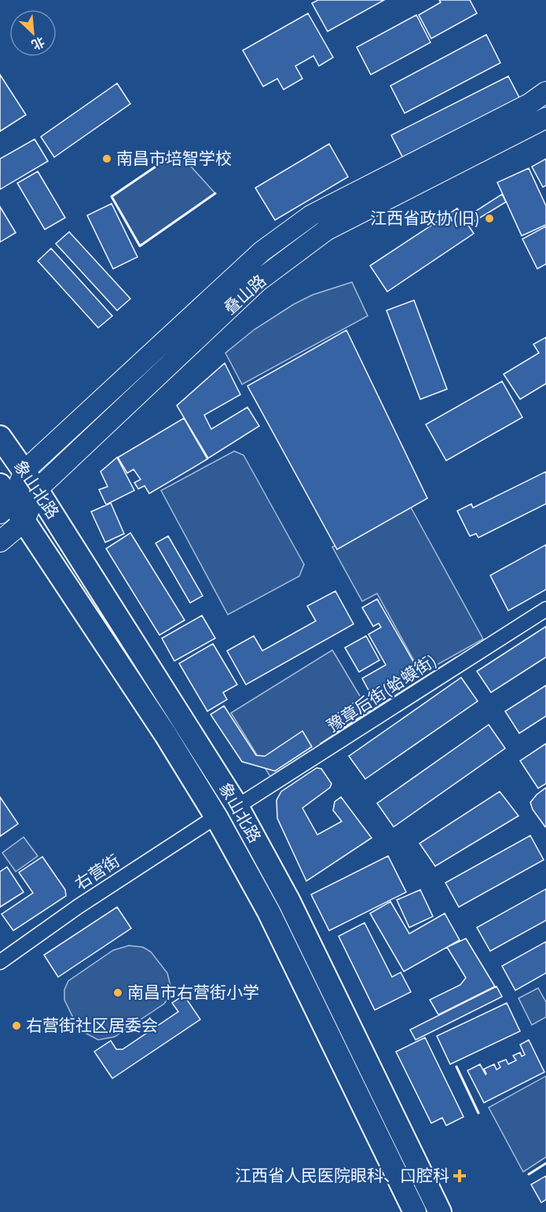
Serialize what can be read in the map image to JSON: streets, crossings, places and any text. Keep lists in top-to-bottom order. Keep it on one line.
{"streets":{"main road":["叠山路","象山北路"],"street":["豫章后街(蛤蟆街)","右营街"]},"crossings":[["叠山路","象山北路"],["象山北路","豫章后街(蛤蟆街)"],["象山北路","右营街"]],"places":{"other":["南昌市培智学校","江西省政协(旧)","南昌市右营街小学","右营街社区居委会"],"health":["江西省人民医院眼科、口腔科"]},"north":"bottom right"}
